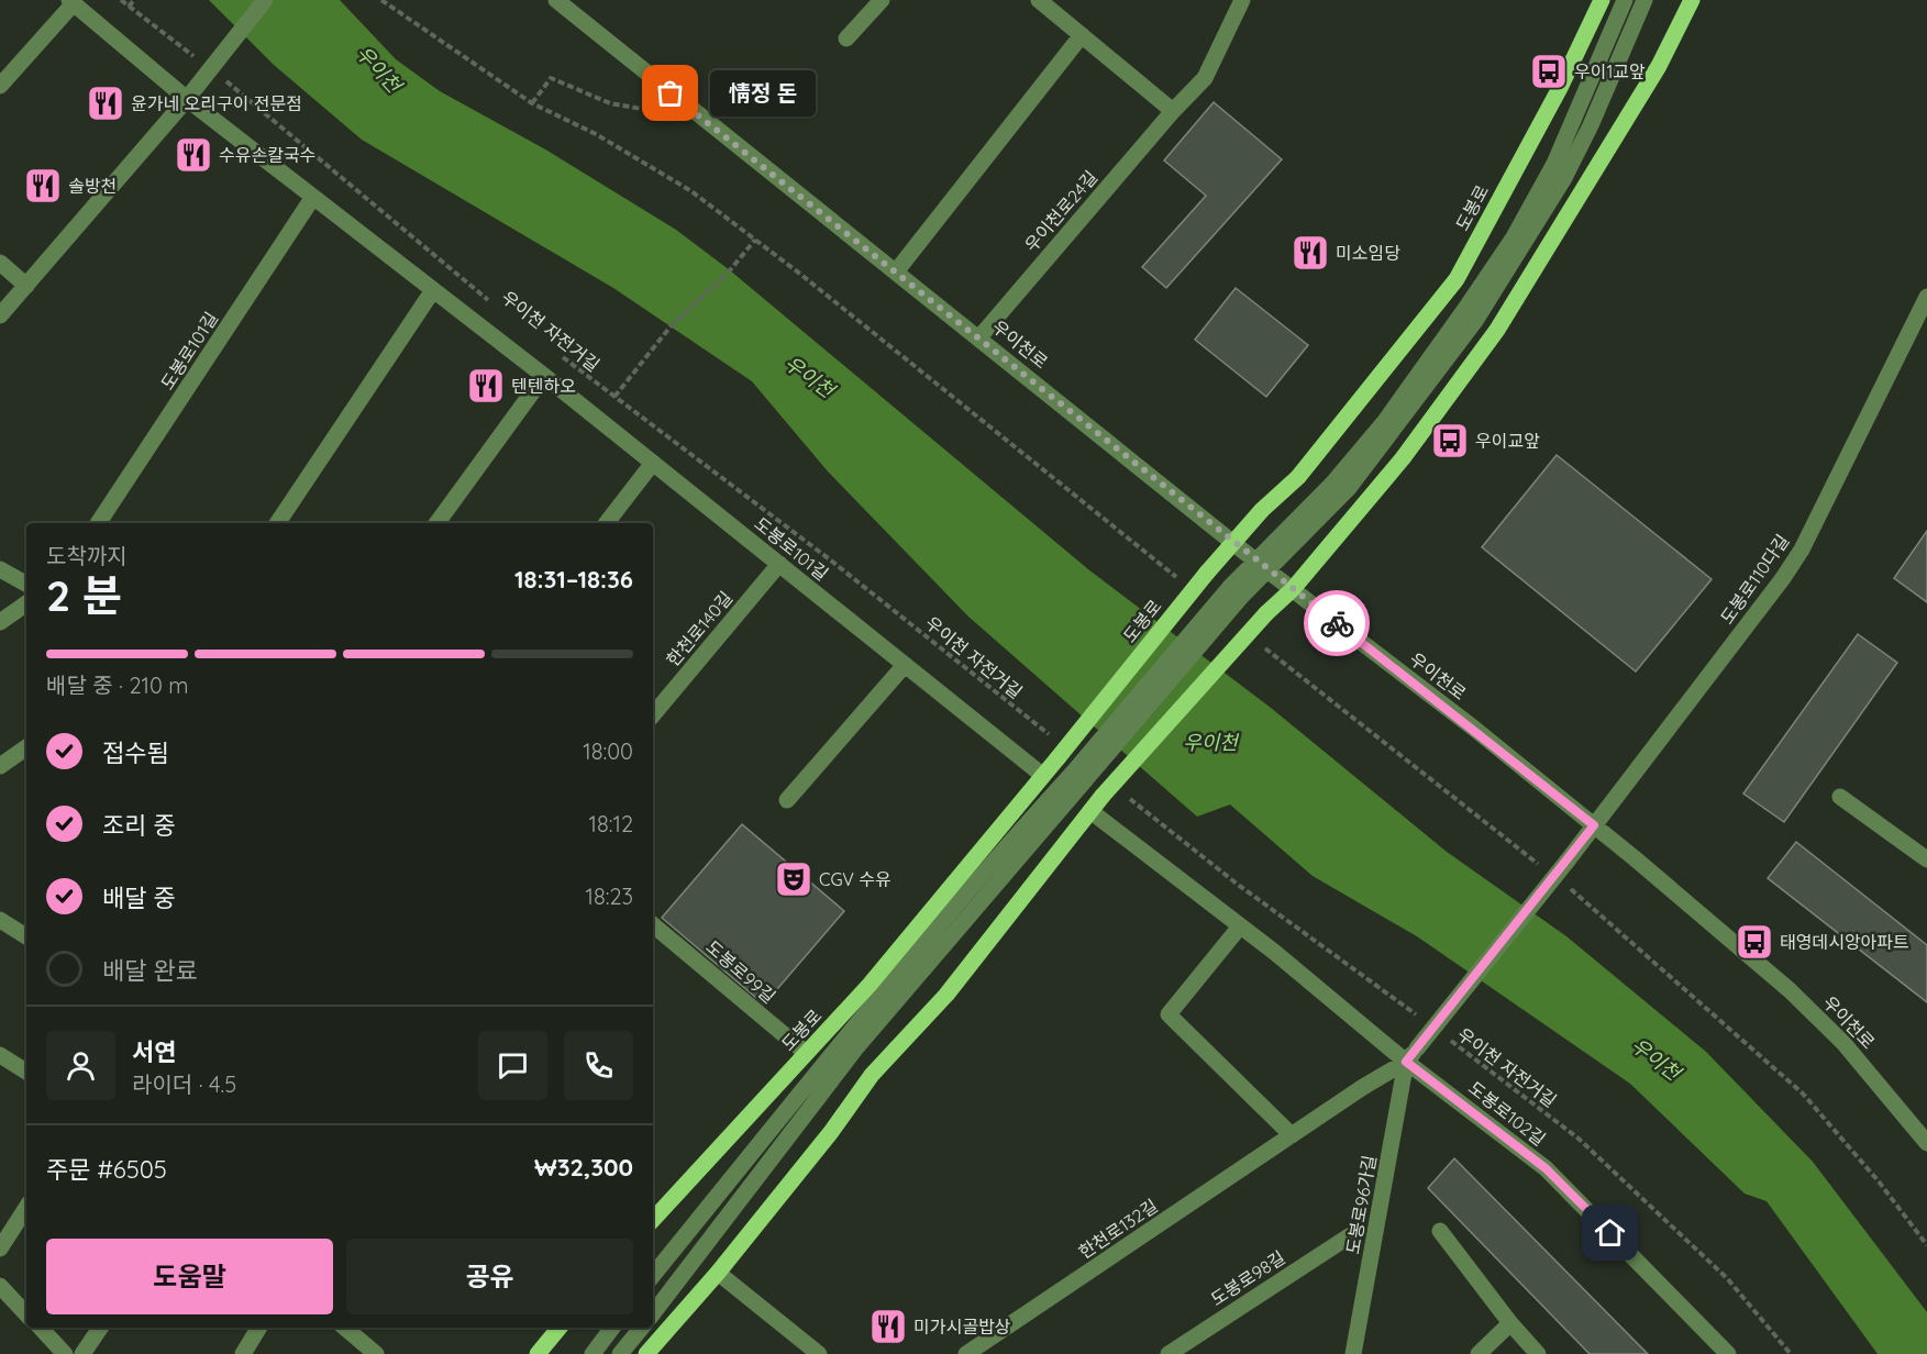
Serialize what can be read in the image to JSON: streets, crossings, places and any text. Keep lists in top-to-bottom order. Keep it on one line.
{"streets":{"main road":["도봉로"],"street":["우이천로24길","우이천로","도봉로101길","도봉로110다길","한천로140길","도봉로99길","도봉로102길","도봉로96가길","한천로132길","도봉로98길"],"path":["우이천 자전거길"]},"crossings":[["도봉로","우이천로"],["도봉로","도봉로101길"],["도봉로","도봉로99길"],["우이천로24길","우이천로"],["우이천로","도봉로110다길"],["도봉로101길","한천로140길"],["도봉로110다길","도봉로102길"],["도봉로110다길","도봉로96가길"],["도봉로110다길","한천로132길"],["도봉로102길","도봉로96가길"],["도봉로102길","한천로132길"],["도봉로96가길","한천로132길"]],"water":["우이천"],"places":{"bus stop":["우이1교앞","우이교앞","태영데시앙아파트"],"other":["情정 돈"],"restaurant":["윤가네 오리구이 전문점","수유손칼국수","솔방천","미소임당","텐텐하오","미가시골밥상"],"theatre":["CGV 수유"]},"page":{"bubble":"情정 돈","heading":["2 분","도착까지","18:31–18:36"],"panel":["서연","라이더 · 4.5","주문 #6505","₩32,300"],"bar":"배달 중 · 210 m","list":[["접수됨","18:00"],["조리 중","18:12"],["배달 중","18:23"],"배달 완료"],"buttons":["도움말","공유"]}}
